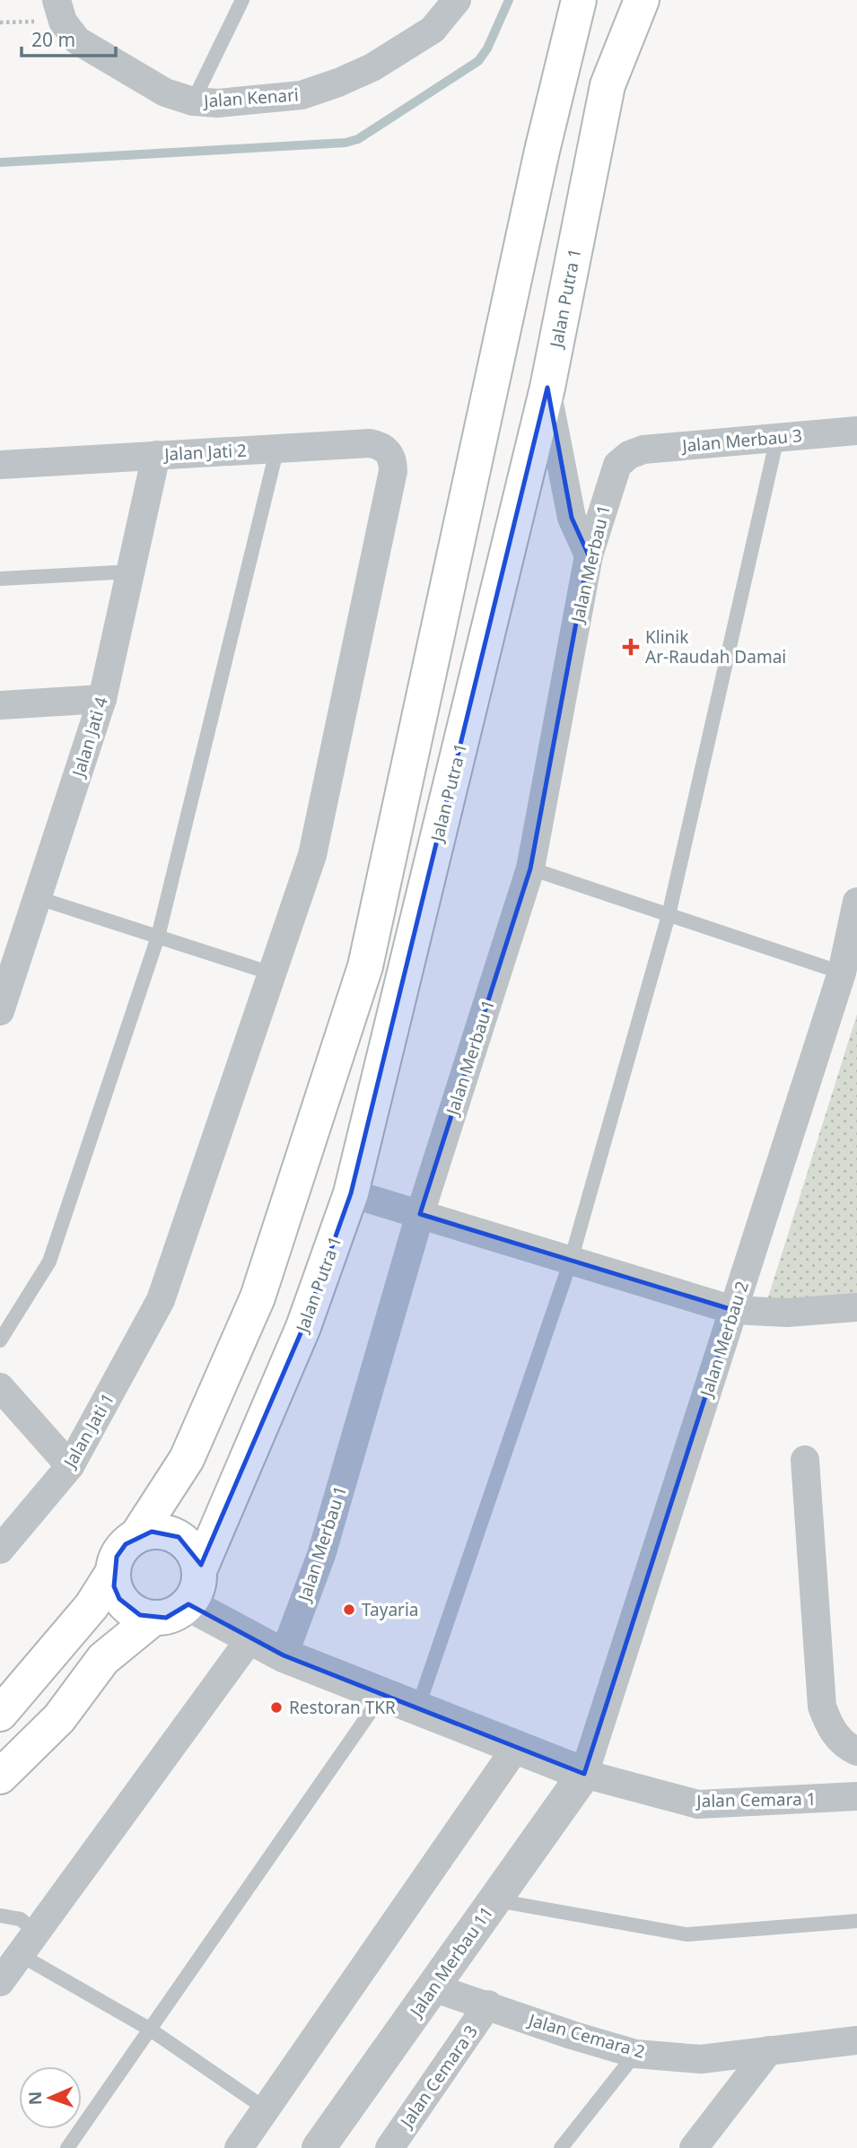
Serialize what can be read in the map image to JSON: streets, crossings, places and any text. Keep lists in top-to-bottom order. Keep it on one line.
{"streets":{"main road":["Jalan Putra 1"],"street":["Jalan Kenari","Jalan Merbau 3","Jalan Jati 2","Jalan Merbau 1","Jalan Jati 4","Jalan Merbau 2","Jalan Jati 1","Jalan Cemara 1","Jalan Merbau 11","Jalan Cemara 2","Jalan Cemara 3"]},"crossings":[["Jalan Merbau 3","Jalan Merbau 1"],["Jalan Jati 2","Jalan Jati 4"],["Jalan Jati 2","Jalan Jati 1"],["Jalan Merbau 2","Jalan Cemara 1"],["Jalan Merbau 2","Jalan Merbau 11"],["Jalan Cemara 1","Jalan Merbau 11"],["Jalan Merbau 11","Jalan Cemara 2"],["Jalan Cemara 2","Jalan Cemara 3"]],"places":{"health":["Klinik Ar-Raudah Damai"],"other":["Tayaria","Restoran TKR"]},"scale_bar":"20 m","north":"left"}
